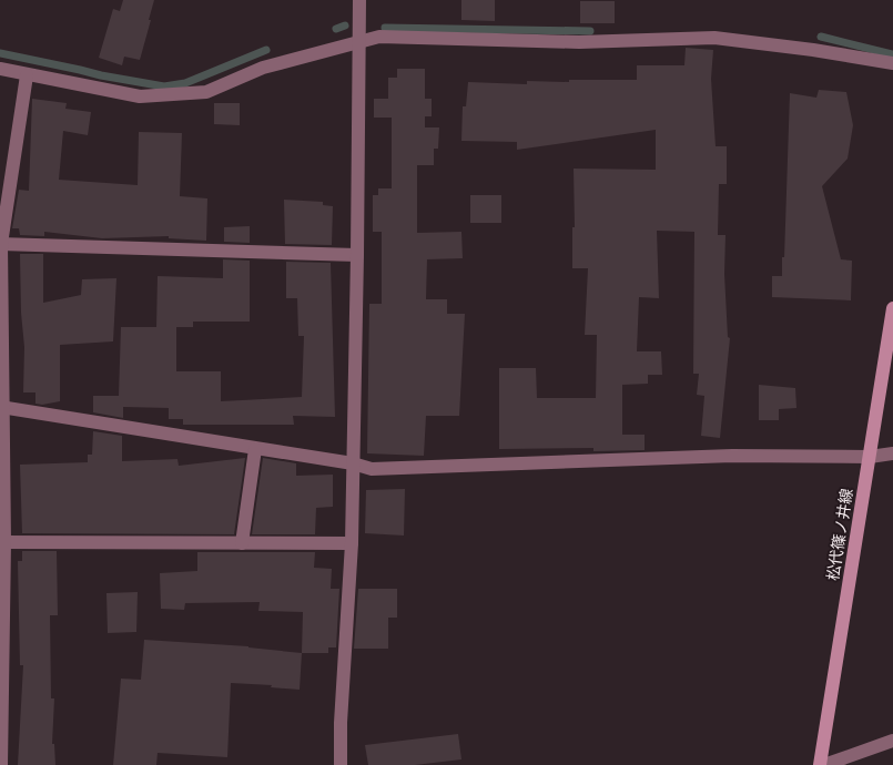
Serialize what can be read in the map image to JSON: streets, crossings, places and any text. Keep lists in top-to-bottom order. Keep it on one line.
{"streets":{"main road":["松代篠ノ井線"]}}
